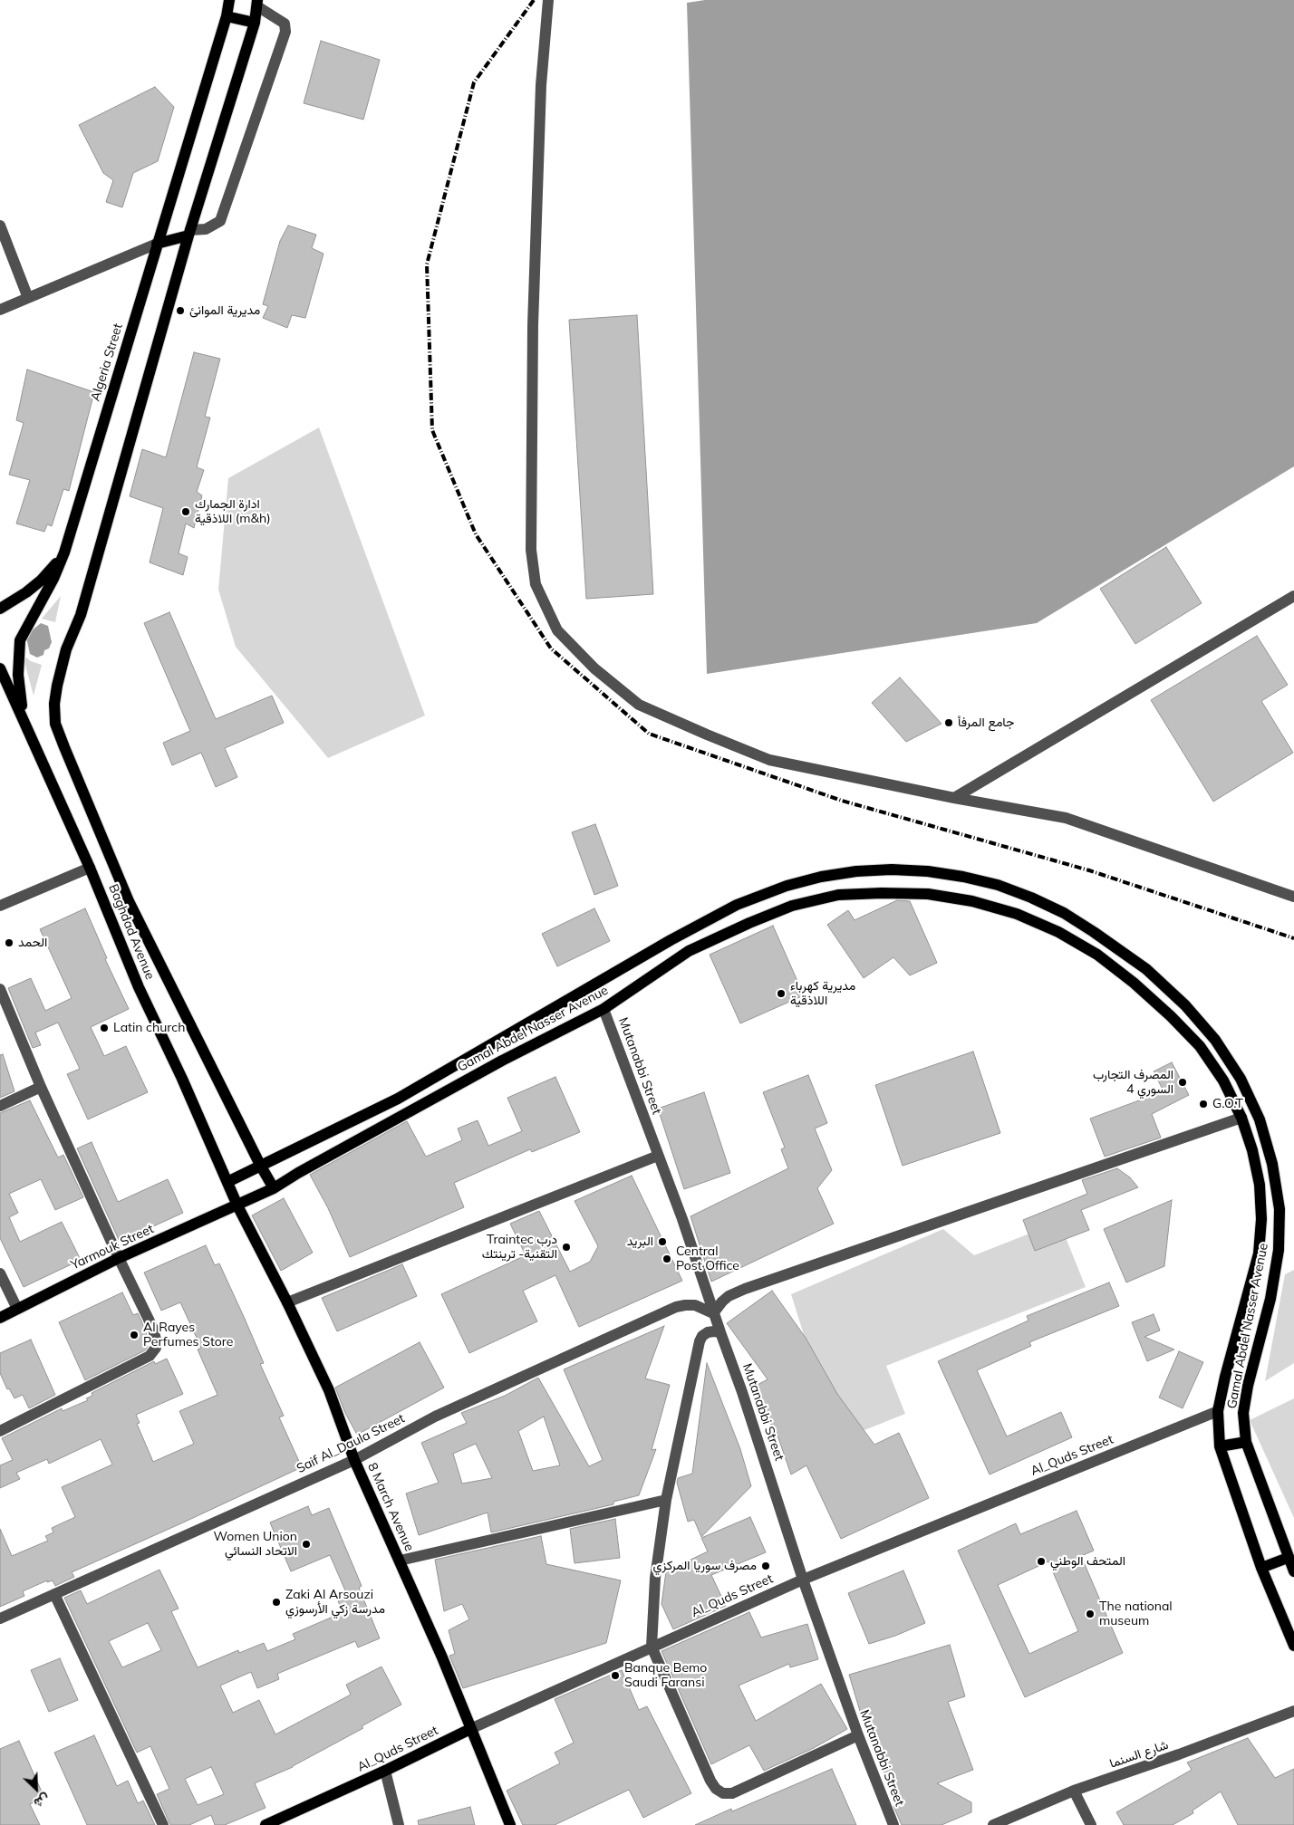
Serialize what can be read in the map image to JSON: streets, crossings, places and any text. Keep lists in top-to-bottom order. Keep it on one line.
{"streets":{"main road":["Algeria Street","Baghdad Avenue","Gamal Abdel Nasser Avenue","Yarmouk Street","Al_Quds Street","8 March Avenue"],"street":["Mutanabbi Street","Saif Al_Daula Street","شارع السنما"]},"crossings":[["Algeria Street","Baghdad Avenue"],["Baghdad Avenue","Gamal Abdel Nasser Avenue"],["Baghdad Avenue","Yarmouk Street"],["Baghdad Avenue","8 March Avenue"],["Gamal Abdel Nasser Avenue","Mutanabbi Street"],["Gamal Abdel Nasser Avenue","Yarmouk Street"],["Gamal Abdel Nasser Avenue","Al_Quds Street"],["Gamal Abdel Nasser Avenue","8 March Avenue"],["Mutanabbi Street","Saif Al_Daula Street"],["Mutanabbi Street","Al_Quds Street"],["Yarmouk Street","8 March Avenue"],["Saif Al_Daula Street","8 March Avenue"],["Al_Quds Street","8 March Avenue"]],"places":["مديرية الموانئ","ادارة الجمارك اللاذقية (m&h)","جامع المرفأ","الحمد","مديرية كهرباء اللاذقية","Latin church","المصرف التجارب السوري 4","G.O.T","البريد","Traintec درب التقنية- ترينتك","Central Post Office","Al Rayes Perfumes Store","Women Union الاتحاد النسائي","المتحف الوطني","مصرف سوريا المركزي","Zaki Al Arsouzi مدرسة زكي الأرسوزي","The national museum","Banque Bemo Saudi Faransi"],"north":"bottom right"}
